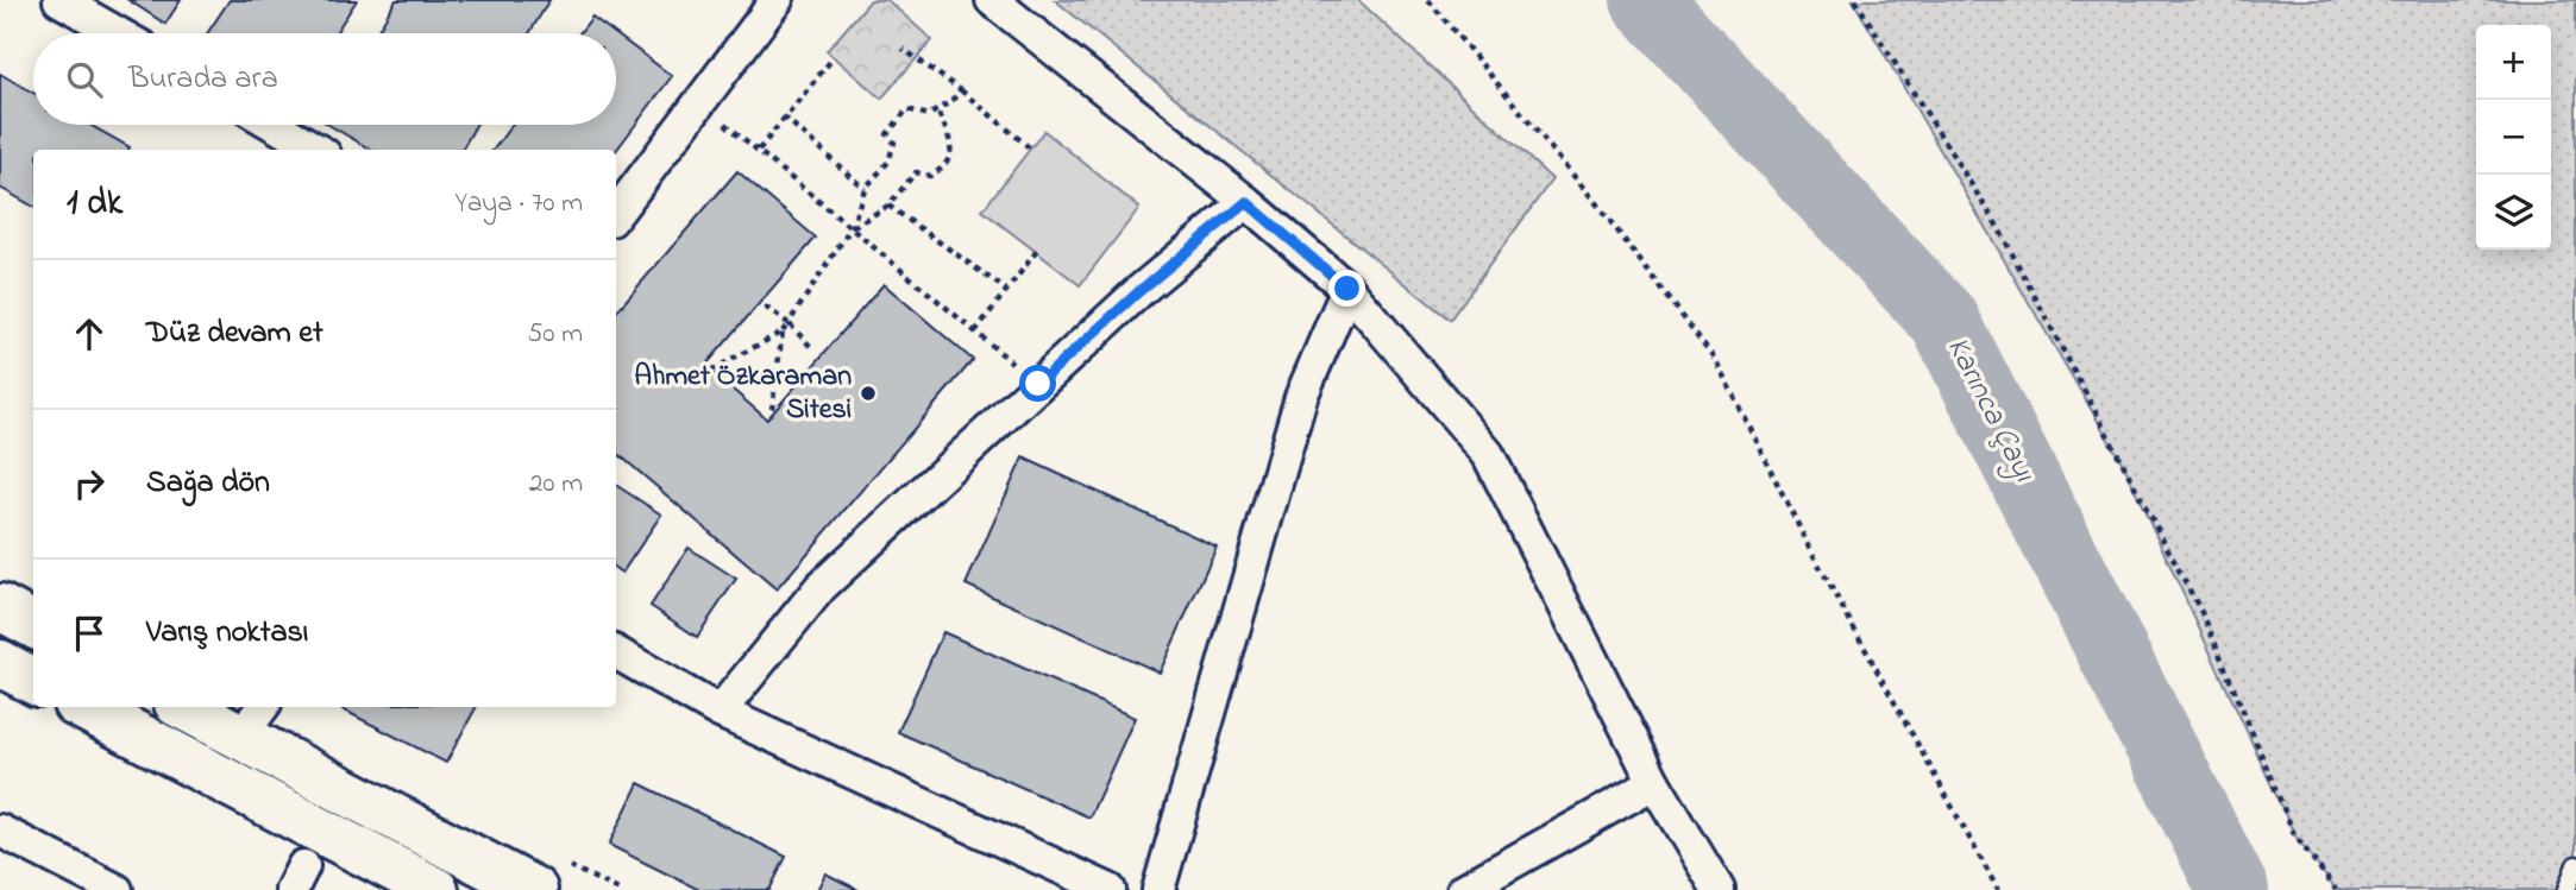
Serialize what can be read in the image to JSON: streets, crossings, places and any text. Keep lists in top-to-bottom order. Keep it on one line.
{"water":["Karınca Çayı"],"places":["Ahmet Özkaraman Sitesi"],"page":{"map_buttons":["+","−"],"search":"Burada ara","heading":["1 dk","Yaya · 70 m"],"list":[["Düz devam et","50 m"],["Sağa dön","20 m"],"Varış noktası"]}}
